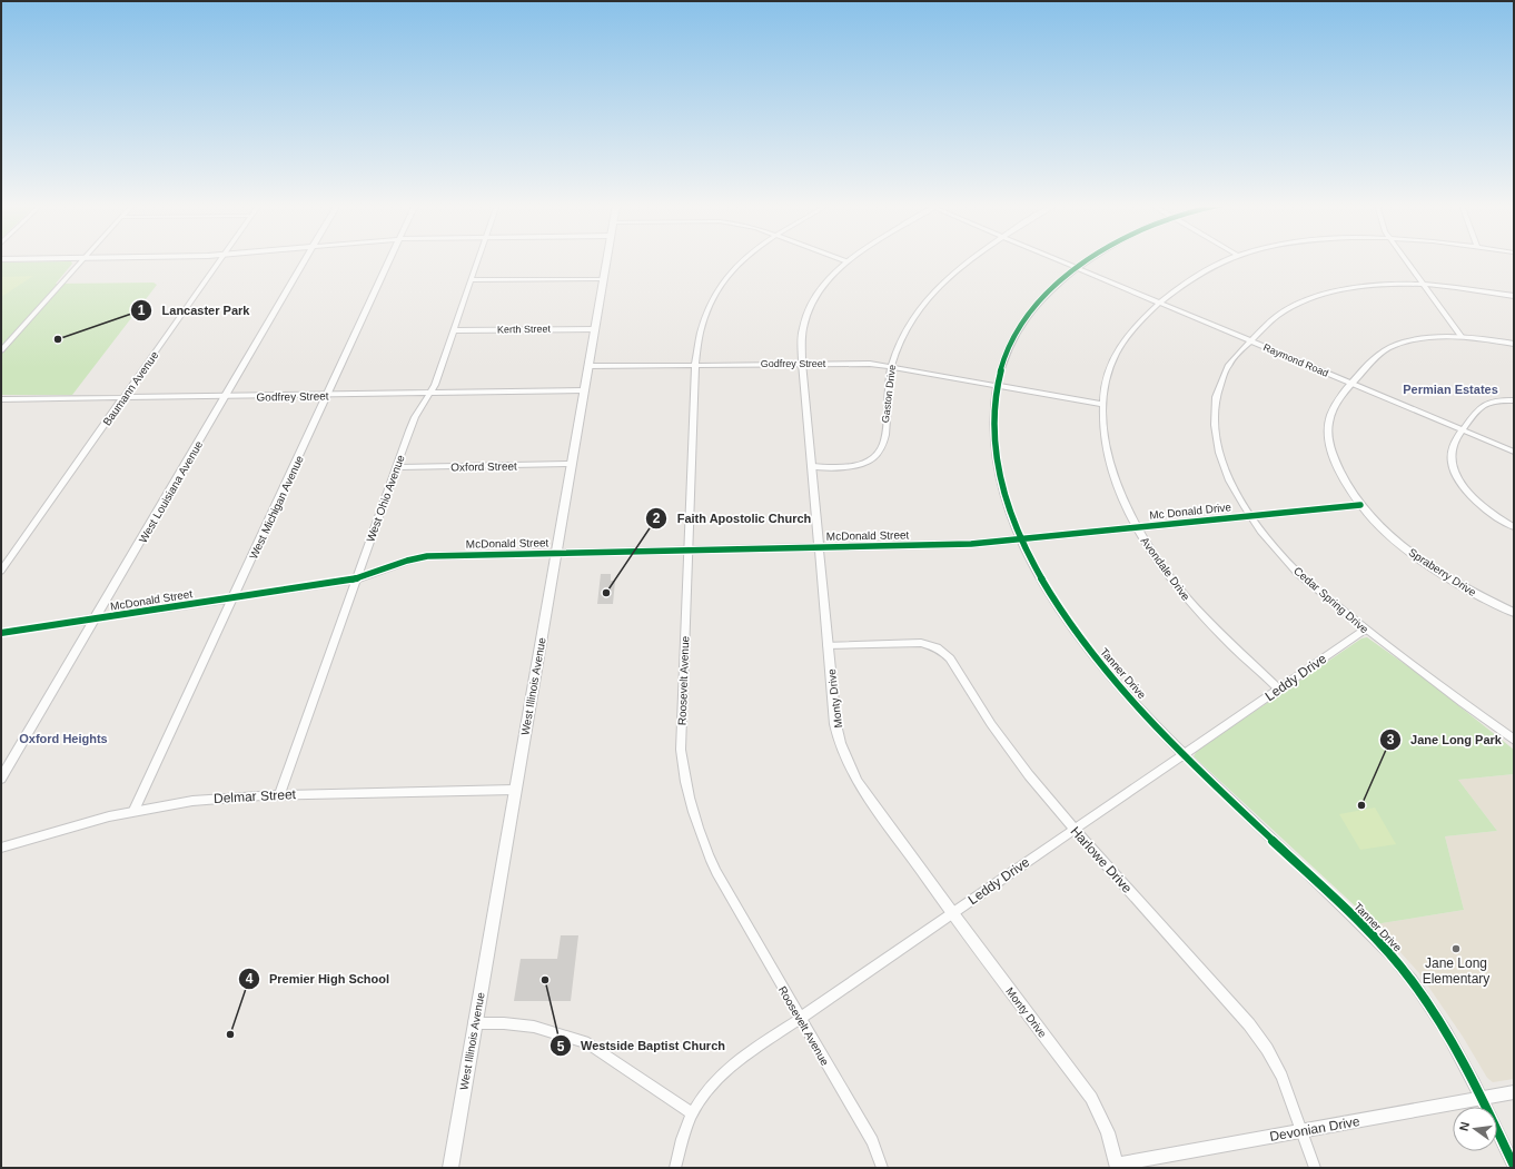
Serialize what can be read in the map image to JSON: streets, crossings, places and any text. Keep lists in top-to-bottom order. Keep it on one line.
{"streets":{"main road":["West Illinois Avenue"],"street":["Kerth Street","Raymond Road","Godfrey Street","Baumann Avenue","Gaston Drive","Oxford Street","West Louisiana Avenue","West Ohio Avenue","West Michigan Avenue","Mc Donald Drive","McDonald Street","Avondale Drive","Spraberry Drive","Cedar Spring Drive","Tanner Drive","Leddy Drive","Roosevelt Avenue","Monty Drive","Delmar Street","Harlowe Drive","Devonian Drive"]},"crossings":[["Kerth Street","West Ohio Avenue"],["Kerth Street","West Illinois Avenue"],["Raymond Road","Avondale Drive"],["Raymond Road","Spraberry Drive"],["Raymond Road","Cedar Spring Drive"],["Raymond Road","Tanner Drive"],["Godfrey Street","Baumann Avenue"],["Godfrey Street","Gaston Drive"],["Godfrey Street","West Louisiana Avenue"],["Godfrey Street","West Ohio Avenue"],["Godfrey Street","West Michigan Avenue"],["Godfrey Street","Tanner Drive"],["Godfrey Street","Roosevelt Avenue"],["Godfrey Street","West Illinois Avenue"],["Godfrey Street","Monty Drive"],["Gaston Drive","Monty Drive"],["Oxford Street","West Ohio Avenue"],["Oxford Street","West Illinois Avenue"],["West Louisiana Avenue","McDonald Street"],["West Ohio Avenue","McDonald Street"],["West Ohio Avenue","Delmar Street"],["West Michigan Avenue","McDonald Street"],["West Michigan Avenue","Delmar Street"],["Mc Donald Drive","McDonald Street"],["Mc Donald Drive","Avondale Drive"],["Mc Donald Drive","Spraberry Drive"],["Mc Donald Drive","Cedar Spring Drive"],["Mc Donald Drive","Tanner Drive"],["McDonald Street","Tanner Drive"],["McDonald Street","Roosevelt Avenue"],["McDonald Street","West Illinois Avenue"],["McDonald Street","Monty Drive"],["Avondale Drive","Leddy Drive"],["Cedar Spring Drive","Leddy Drive"],["Tanner Drive","Leddy Drive"],["Tanner Drive","Devonian Drive"],["Leddy Drive","Roosevelt Avenue"],["Leddy Drive","Monty Drive"],["Leddy Drive","Harlowe Drive"],["West Illinois Avenue","Delmar Street"],["Monty Drive","Harlowe Drive"],["Monty Drive","Devonian Drive"],["Harlowe Drive","Devonian Drive"]],"districts":["Permian Estates","Oxford Heights"],"places":["Lancaster Park","Faith Apostolic Church","Jane Long Park","Jane Long Elementary","Westside Baptist Church","Premier High School"],"north":"left"}
